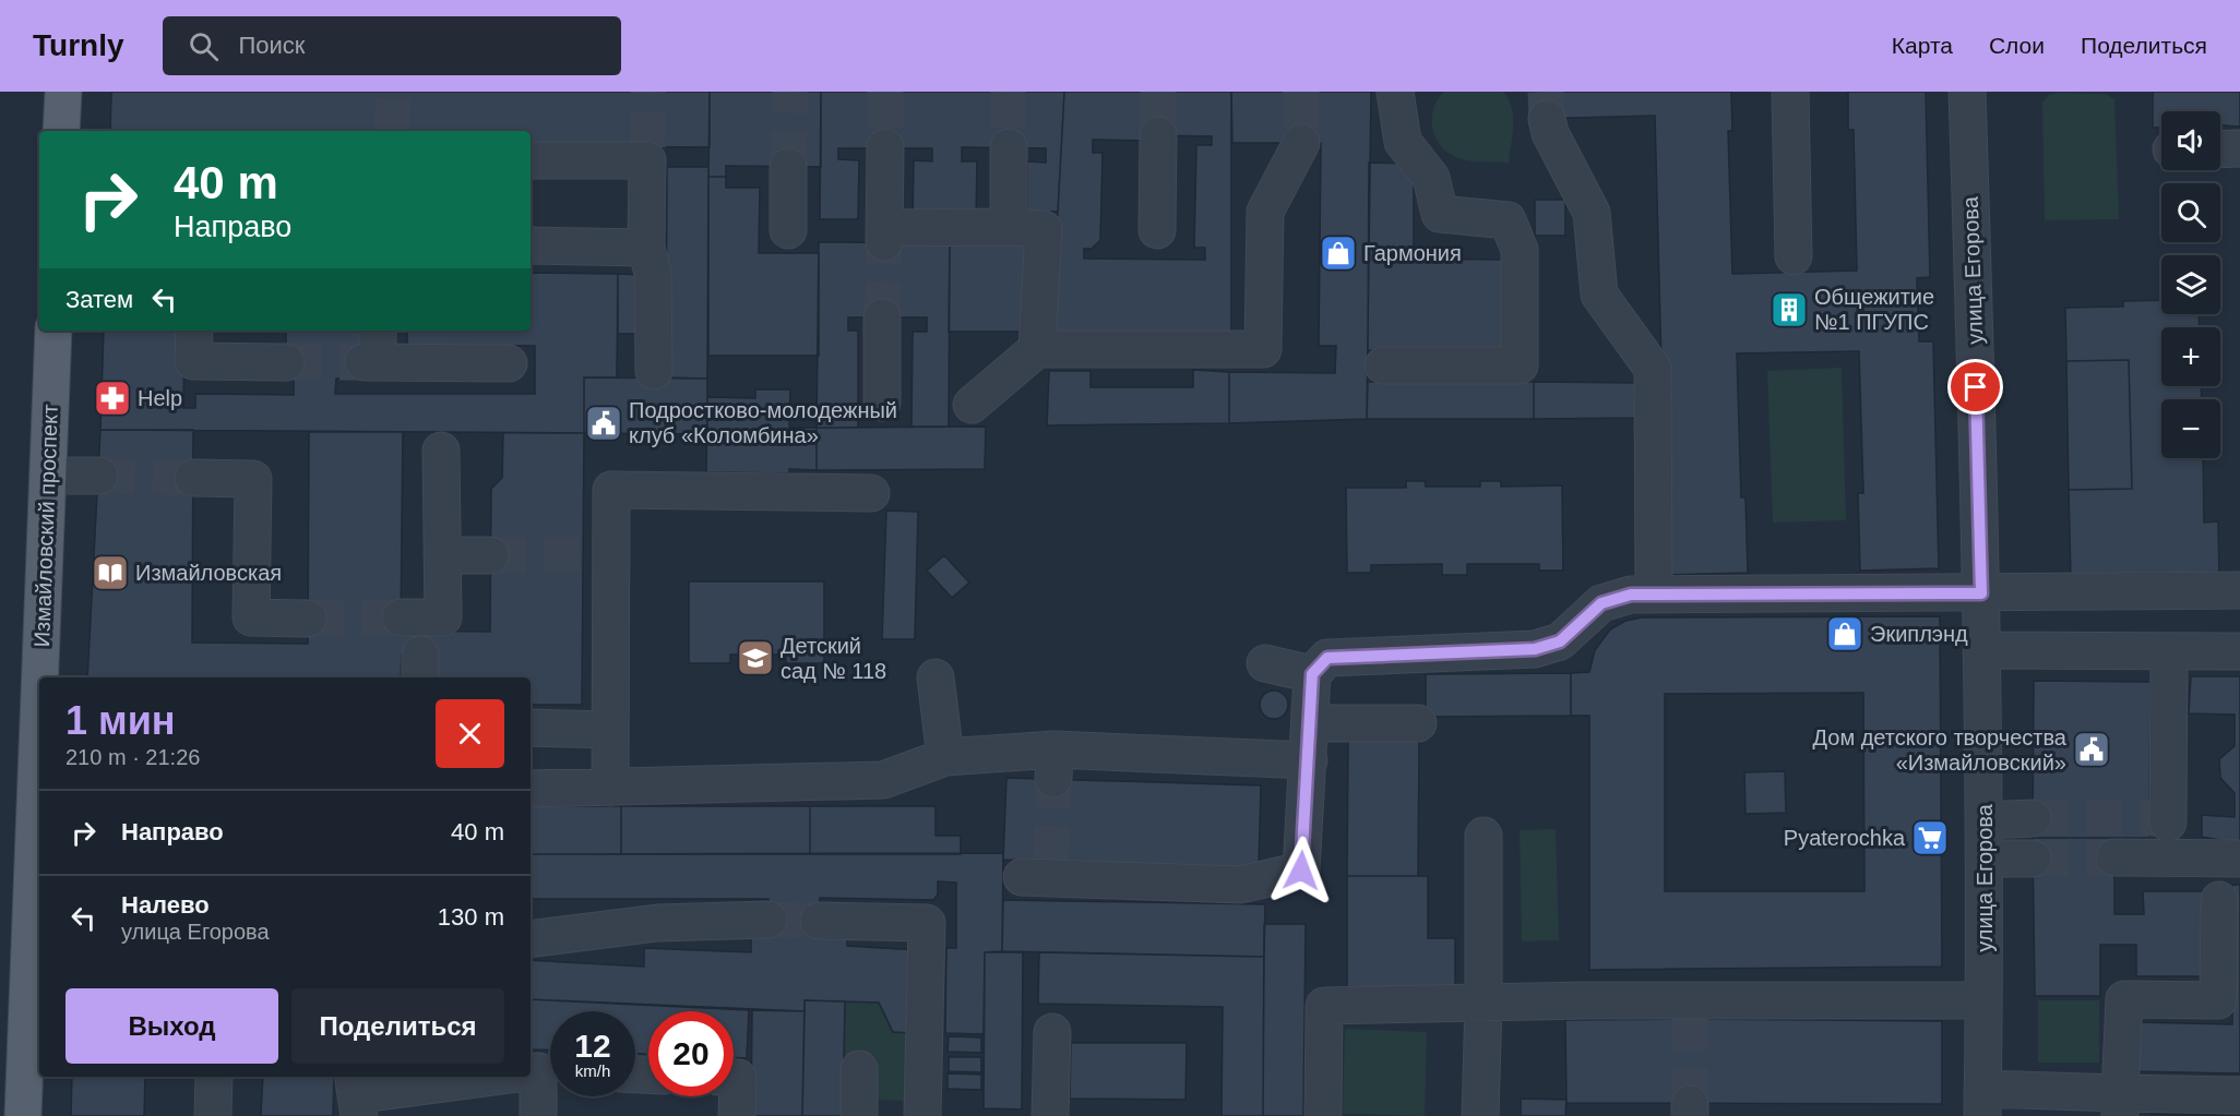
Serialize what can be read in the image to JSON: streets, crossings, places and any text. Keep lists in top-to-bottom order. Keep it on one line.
{"streets":{"main road":["Измайловский проспект"],"street":["улица Егорова"]},"places":{"shop":["Гармония","Экиплэнд"],"building":["Общежитие №1 ПГУПС"],"pharmacy":["Help"],"public building":["Подростково-молодежный клуб «Коломбина»","Дом детского творчества «Измайловский»"],"library":["Измайловская"],"school or university":["Детский сад № 118"],"supermarket":["Pyaterochka"]},"page":{"header":"Turnly","search":"Поиск","nav":["Карта","Слои","Поделиться"],"map_buttons":["+","−"],"turn":["40 m","Направо"],"then":"Затем","heading":["1 мин","210 m · 21:26"],"list":[{"name":"Направо","value":"40 m"},{"name":"Налево","note":"улица Егорова","value":"130 m"}],"buttons":["Выход","Поделиться"],"speed":"12 km/h","limit":"20"}}
